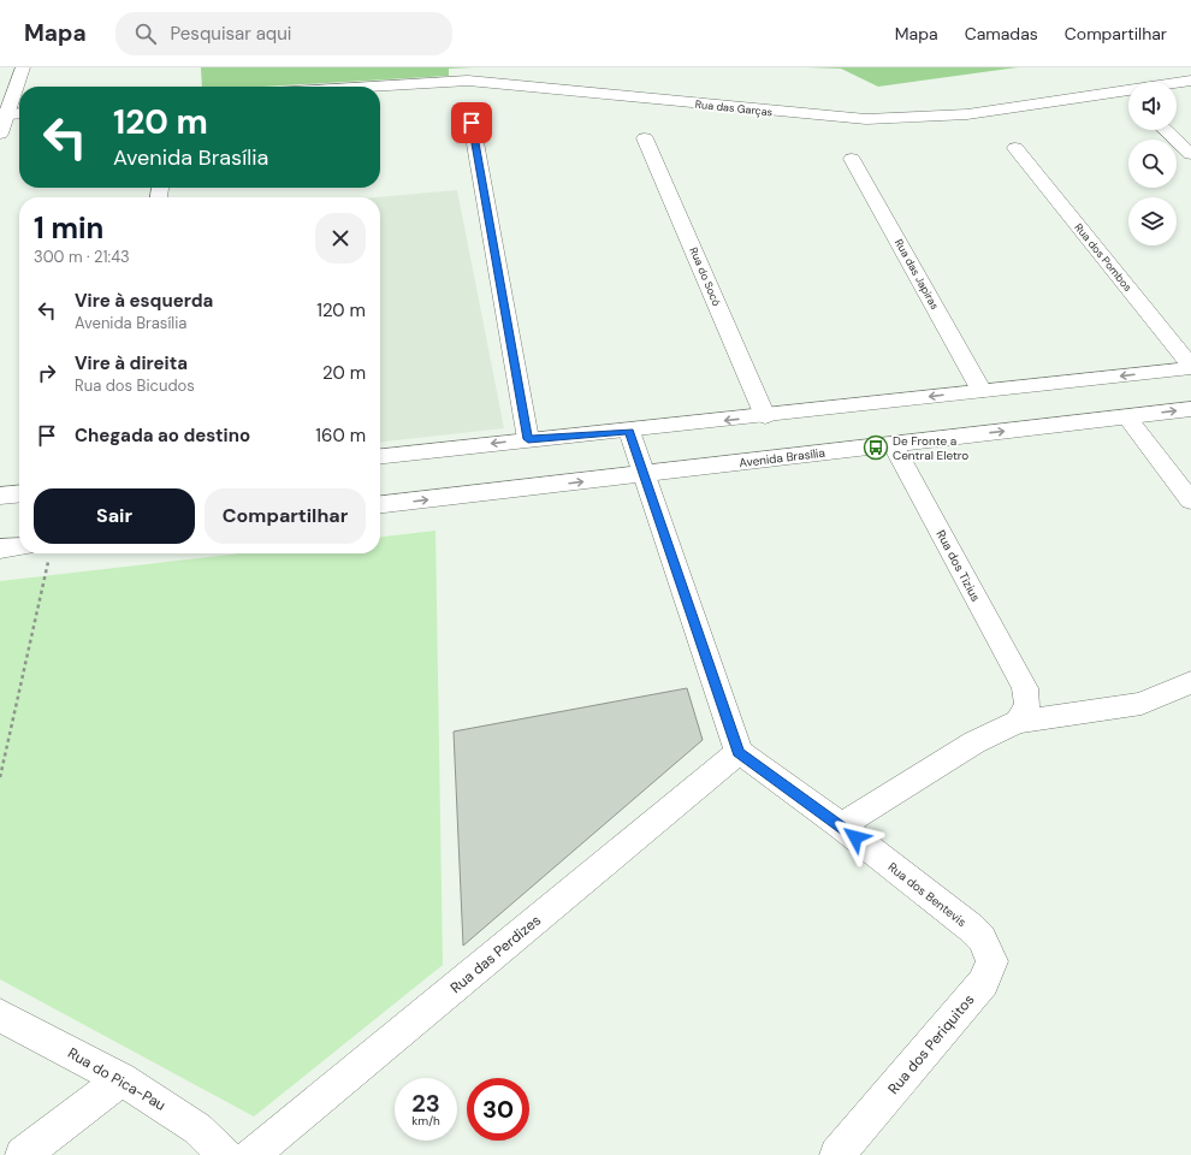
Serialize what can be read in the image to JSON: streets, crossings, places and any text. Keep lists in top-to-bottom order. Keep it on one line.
{"streets":{"street":["Rua das Garças","Rua dos Pombos","Rua das Japiras","Rua do Socó","Avenida Brasília","Rua dos Tizius","Rua dos Bentevis","Rua das Perdizes","Rua dos Periquitos","Rua do Pica-Pau"]},"crossings":[["Avenida Brasília","Rua dos Tizius"],["Rua dos Bentevis","Rua das Perdizes"],["Rua dos Bentevis","Rua dos Periquitos"]],"places":{"bus stop":["De Fronte a Central Eletro"]},"page":{"header":"Mapa","search":"Pesquisar aqui","nav":["Mapa","Camadas","Compartilhar"],"turn":["120 m","Avenida Brasília"],"heading":["1 min","300 m · 21:43"],"list":[{"name":"Vire à esquerda","note":"Avenida Brasília","value":"120 m"},{"name":"Vire à direita","note":"Rua dos Bicudos","value":"20 m"},{"name":"Chegada ao destino","value":"160 m"}],"buttons":["Sair","Compartilhar"],"speed":"23 km/h","limit":"30"}}
